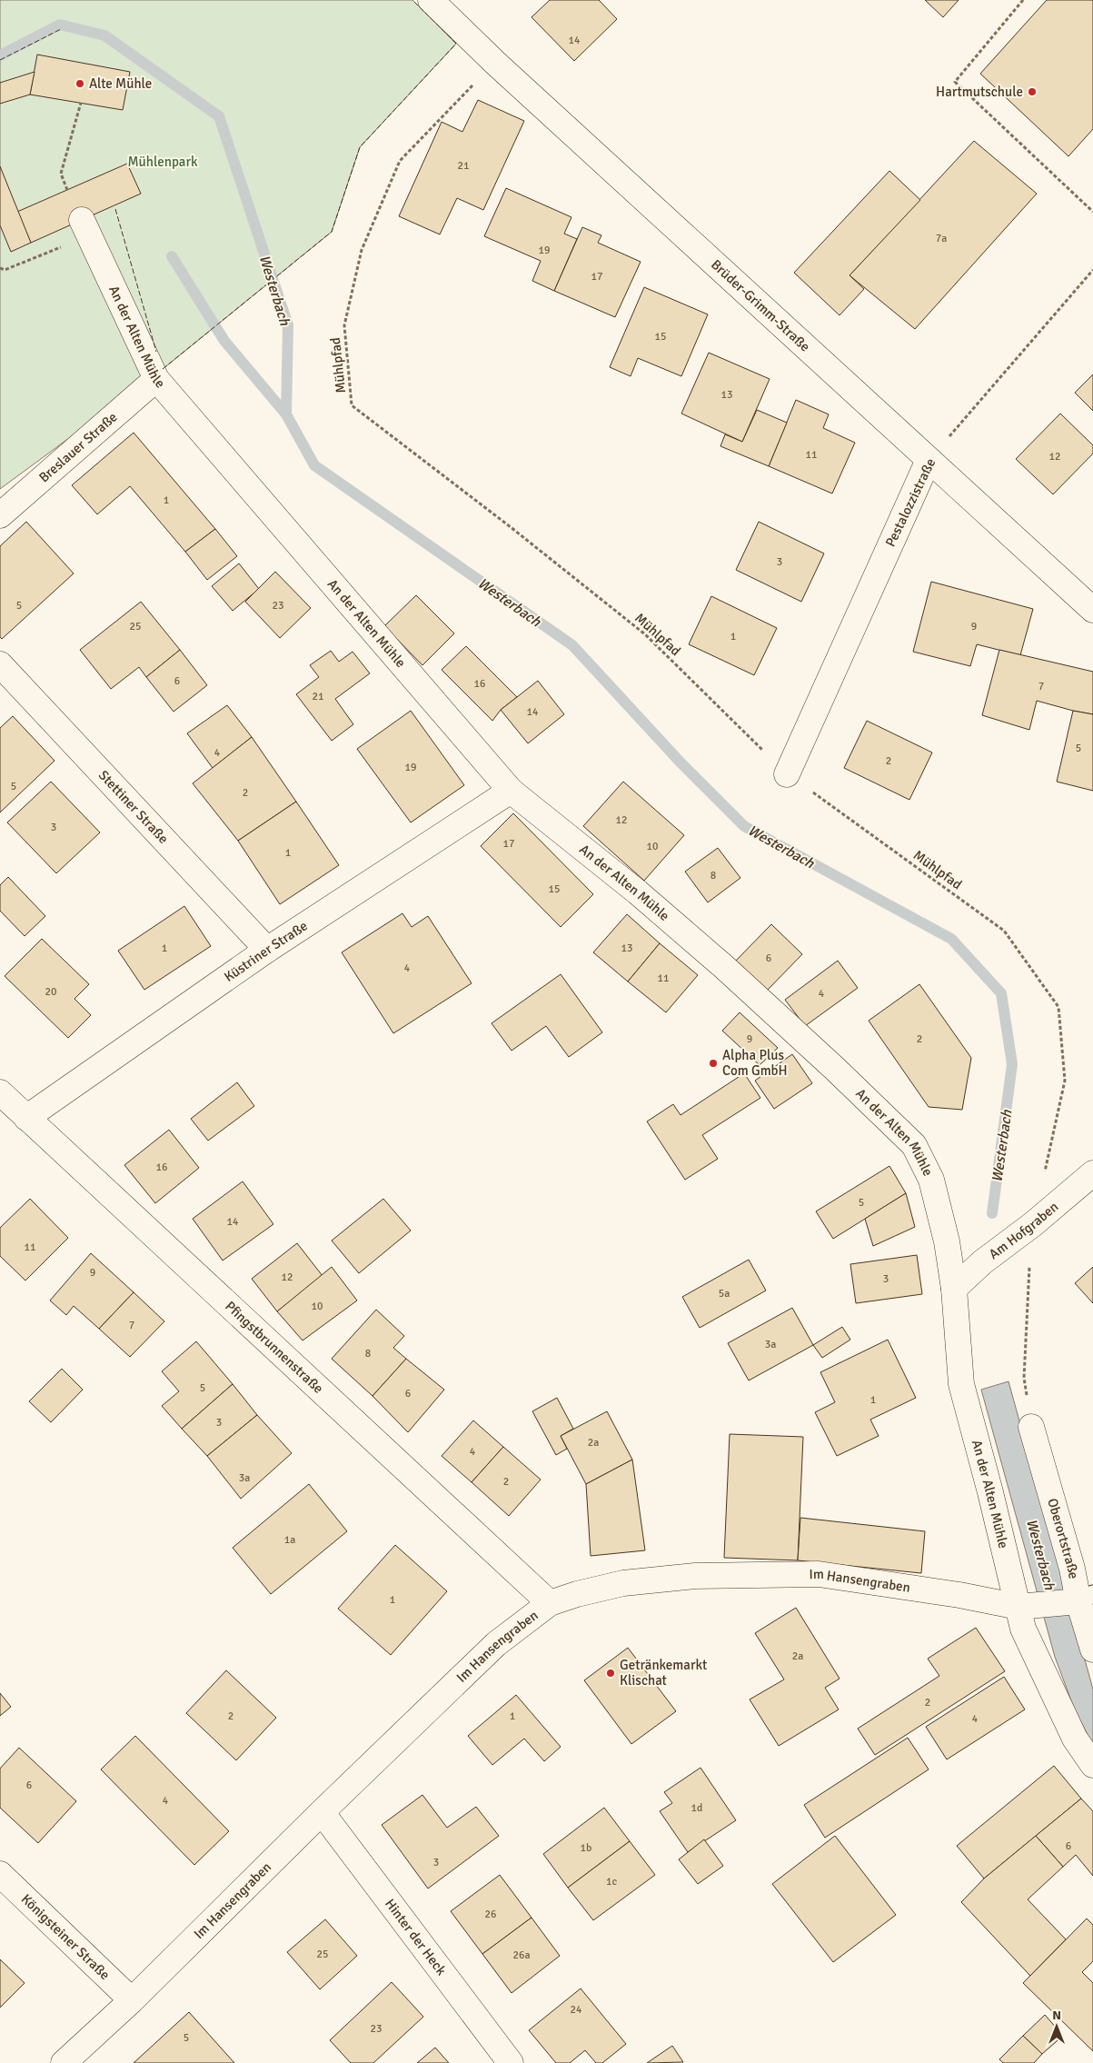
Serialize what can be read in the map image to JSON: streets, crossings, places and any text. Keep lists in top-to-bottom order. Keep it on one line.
{"streets":{"street":["Brüder-Grimm-Straße","An der Alten Mühle","Breslauer Straße","Pestalozzistraße","Stettiner Straße","Küstriner Straße","Am Hofgraben","Pfingstbrunnenstraße","Oberortstraße","Im Hansengraben","Königsteiner Straße","Hinter der Heck"],"path":["Mühlpfad"]},"crossings":[["Brüder-Grimm-Straße","Mühlpfad"],["Brüder-Grimm-Straße","Pestalozzistraße"],["An der Alten Mühle","Breslauer Straße"],["An der Alten Mühle","Küstriner Straße"],["An der Alten Mühle","Am Hofgraben"],["An der Alten Mühle","Im Hansengraben"],["Mühlpfad","Pestalozzistraße"],["Stettiner Straße","Küstriner Straße"],["Küstriner Straße","Pfingstbrunnenstraße"],["Pfingstbrunnenstraße","Im Hansengraben"],["Oberortstraße","Im Hansengraben"],["Im Hansengraben","Königsteiner Straße"],["Im Hansengraben","Hinter der Heck"]],"water":["Westerbach"],"parks":["Mühlenpark"],"places":["Alte Mühle","Hartmutschule","Alpha Plus Com GmbH","Getränkemarkt Klischat"],"house_numbers":["14","21","7a","19","17","15","13","11","12","1","3","5","23","25","9","1","6","16","7","21","14","5","4","2","19","5","2","12","3","17","10","1","8","15","1","13","6","4","11","20","4","9","2","16","5","14","11","9","12","3","5a","10","7","3a","8","5","6","1","3","2a","4","3a","2","1a","1","2a","2","2","1","4","6","4","1d","6","1b","3","1c","26","25","26a","24","23","5"],"north":"top"}
